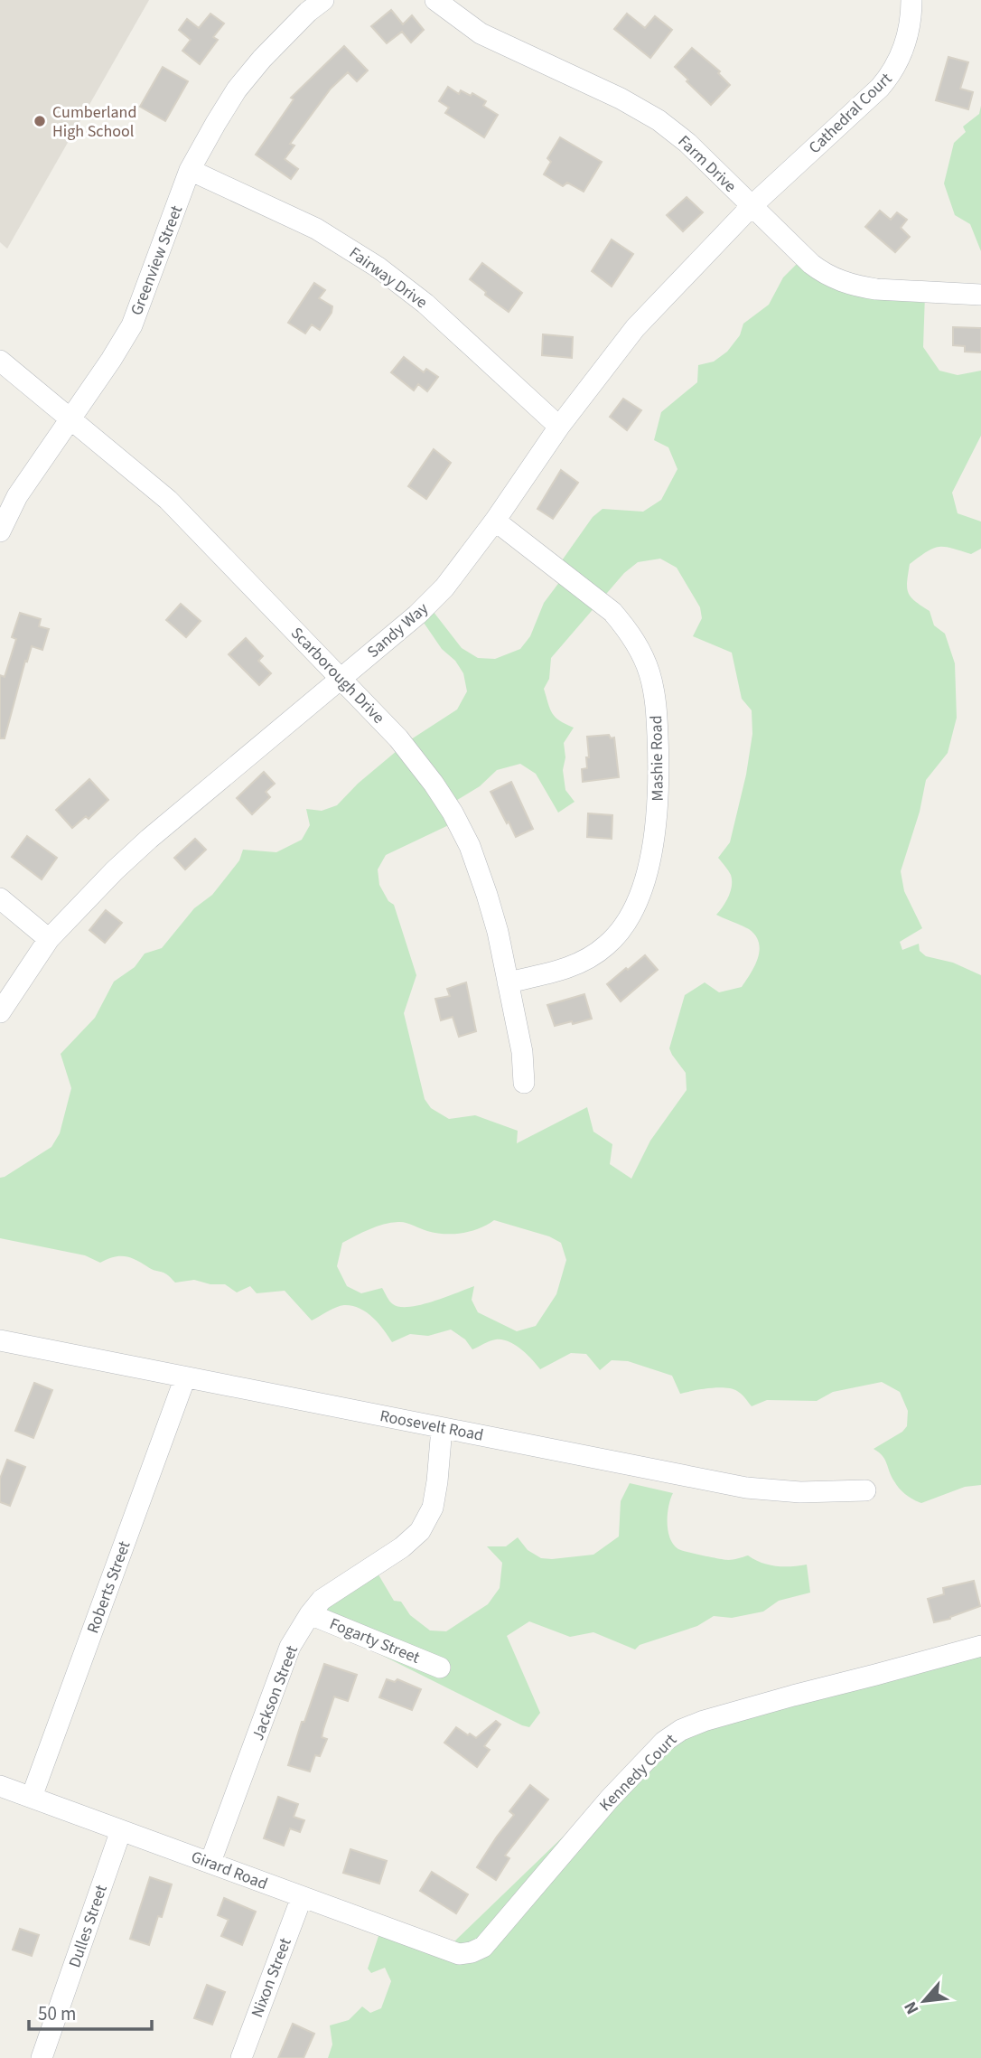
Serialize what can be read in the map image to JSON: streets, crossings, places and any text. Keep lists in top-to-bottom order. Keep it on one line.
{"streets":{"street":["Cathedral Court","Farm Drive","Greenview Street","Fairway Drive","Sandy Way","Scarborough Drive","Mashie Road","Roosevelt Road","Roberts Street","Fogarty Street","Jackson Street","Kennedy Court","Girard Road","Dulles Street","Nixon Street"]},"crossings":[["Cathedral Court","Farm Drive"],["Cathedral Court","Sandy Way"],["Farm Drive","Sandy Way"],["Greenview Street","Fairway Drive"],["Greenview Street","Scarborough Drive"],["Fairway Drive","Sandy Way"],["Sandy Way","Scarborough Drive"],["Sandy Way","Mashie Road"],["Scarborough Drive","Mashie Road"],["Roosevelt Road","Roberts Street"],["Roosevelt Road","Jackson Street"],["Roberts Street","Girard Road"],["Fogarty Street","Jackson Street"],["Jackson Street","Girard Road"],["Kennedy Court","Girard Road"],["Girard Road","Dulles Street"],["Girard Road","Nixon Street"]],"places":["Cumberland High School"],"scale_bar":"50 m","north":"bottom left"}
